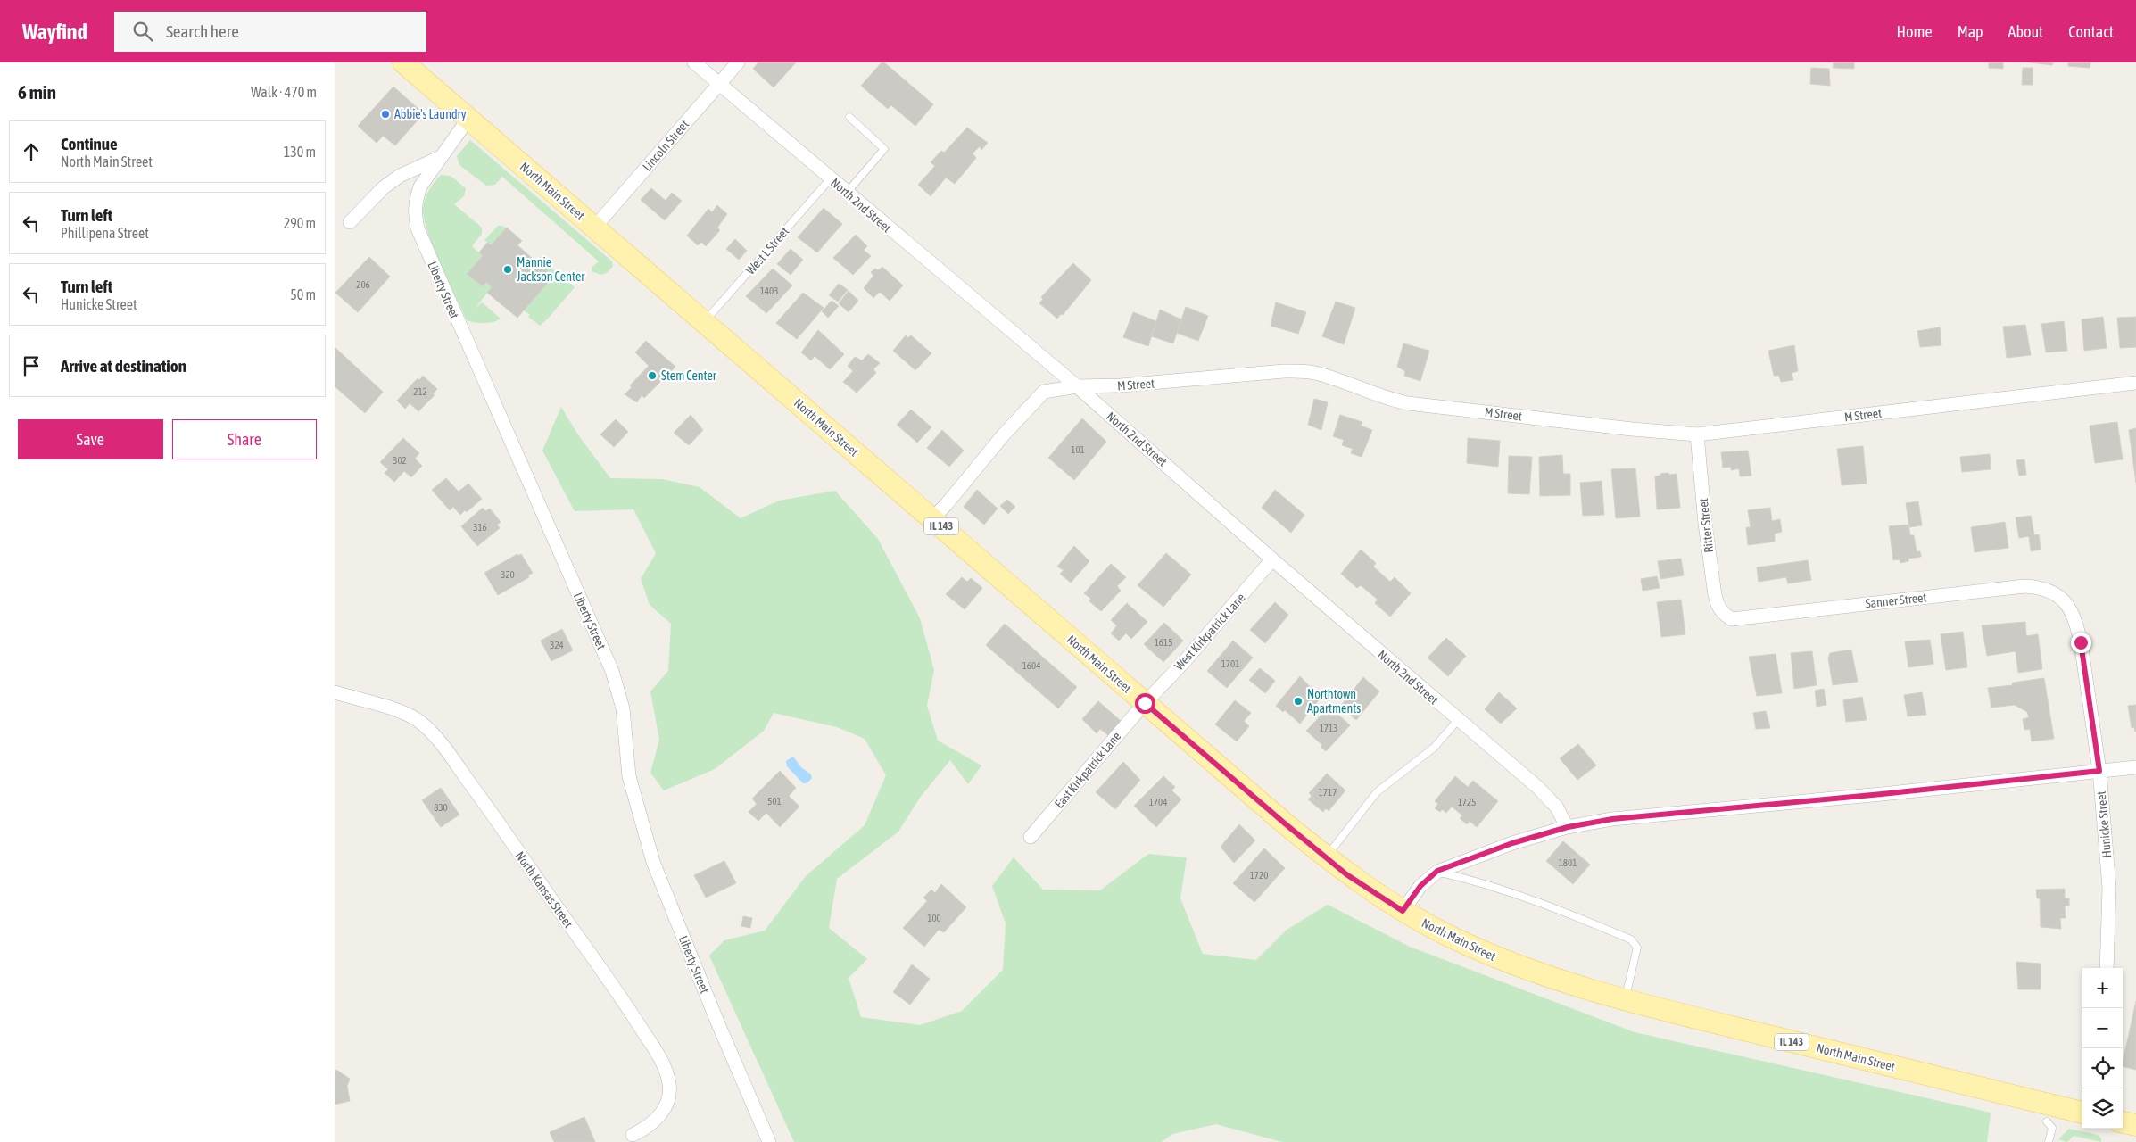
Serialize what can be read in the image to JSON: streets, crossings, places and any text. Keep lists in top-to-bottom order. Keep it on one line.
{"streets":{"main road":["North Main Street","IL 143"],"street":["Lincoln Street","North 2nd Street","Liberty Street","M Street","Ritter Street","Sanner Street","West Kirkpatrick Lane","East Kirkpatrick Lane","Hunicke Street","North Kansas Street"],"lane":["West L Street"]},"crossings":[["Lincoln Street","North Main Street"],["Lincoln Street","North 2nd Street"],["North Main Street","West L Street"],["North Main Street","Liberty Street"],["North Main Street","M Street"],["North Main Street","West Kirkpatrick Lane"],["North Main Street","East Kirkpatrick Lane"],["North 2nd Street","West L Street"],["North 2nd Street","M Street"],["North 2nd Street","West Kirkpatrick Lane"],["M Street","Ritter Street"],["Ritter Street","Sanner Street"],["Sanner Street","Hunicke Street"],["West Kirkpatrick Lane","East Kirkpatrick Lane"]],"places":["Abbie's Laundry","Mannie Jackson Center","Stem Center","Northtown Apartments"],"house_numbers":["206","1403","212","101","302","316","320","1615","324","1701","1604","1713","1717","501","1704","1725","830","1801","1720","100"],"page":{"header":"Wayfind","search":"Search here","nav":["Home","Map","About","Contact"],"heading":["6 min","Walk · 470 m"],"list":[["Continue","North Main Street","130 m"],["Turn left","Phillipena Street","290 m"],["Turn left","Hunicke Street","50 m"],"Arrive at destination"],"buttons":["Save","Share"],"map_buttons":["+","−"]}}
